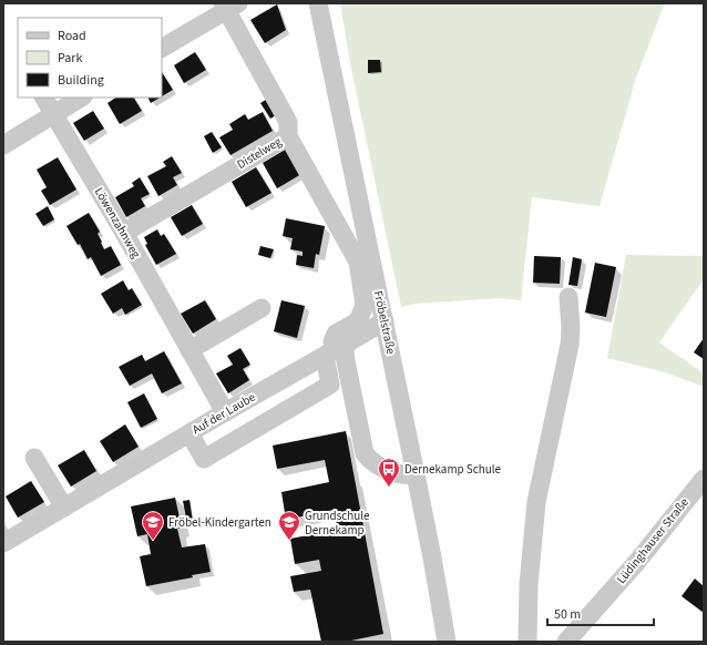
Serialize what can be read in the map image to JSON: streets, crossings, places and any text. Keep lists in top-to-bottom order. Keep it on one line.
{"streets":{"street":["Distelweg","Löwenzahnweg","Fröbelstraße","Auf der Laube","Lüdinghauser Straße"]},"crossings":[["Distelweg","Löwenzahnweg"],["Löwenzahnweg","Auf der Laube"],["Fröbelstraße","Auf der Laube"]],"places":{"bus stop":["Dernekamp Schule"],"school or university":["Fröbel-Kindergarten","Grundschule Dernekamp"]},"legend":["Road","Park","Building"],"scale_bar":"50 m"}
